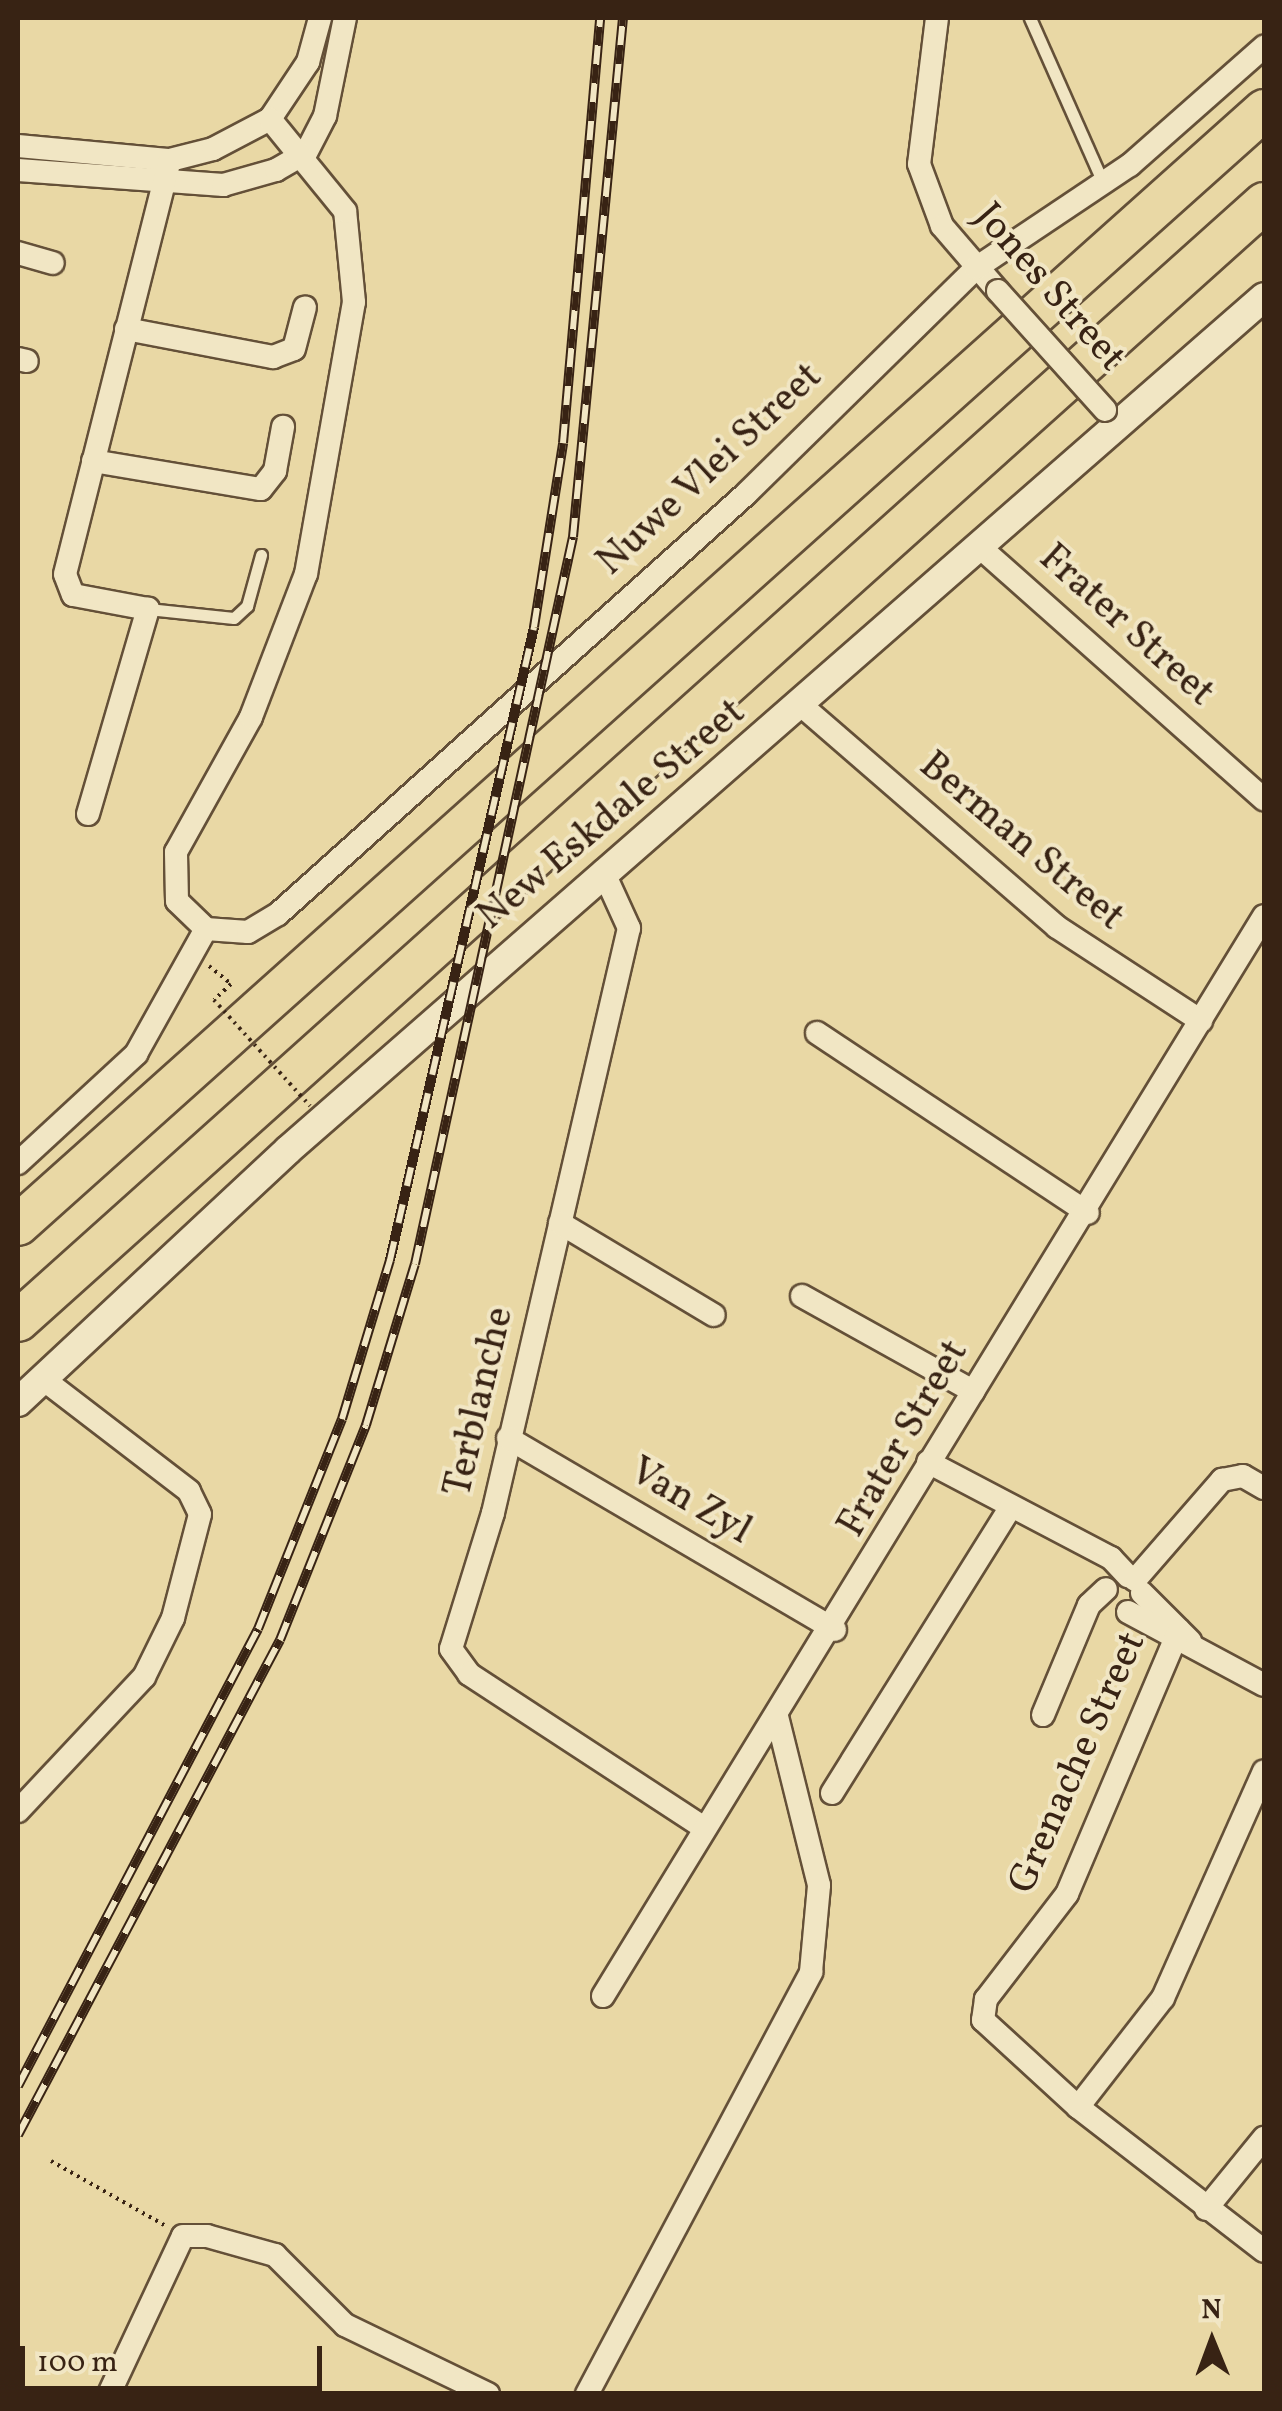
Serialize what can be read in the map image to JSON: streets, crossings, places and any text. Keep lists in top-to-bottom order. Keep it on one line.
{"streets":{"street":["Jones Street","Nuwe Vlei Street","Frater Street","New Eskdale Street","Berman Street","Terblanche","Van Zyl","Grenache Street"]},"crossings":[["Jones Street","Nuwe Vlei Street"],["Jones Street","New Eskdale Street"],["Frater Street","New Eskdale Street"],["Frater Street","Berman Street"],["Frater Street","Terblanche"],["Frater Street","Van Zyl"],["New Eskdale Street","Berman Street"],["New Eskdale Street","Terblanche"],["Terblanche","Van Zyl"]],"scale_bar":"100 m","north":"top"}
